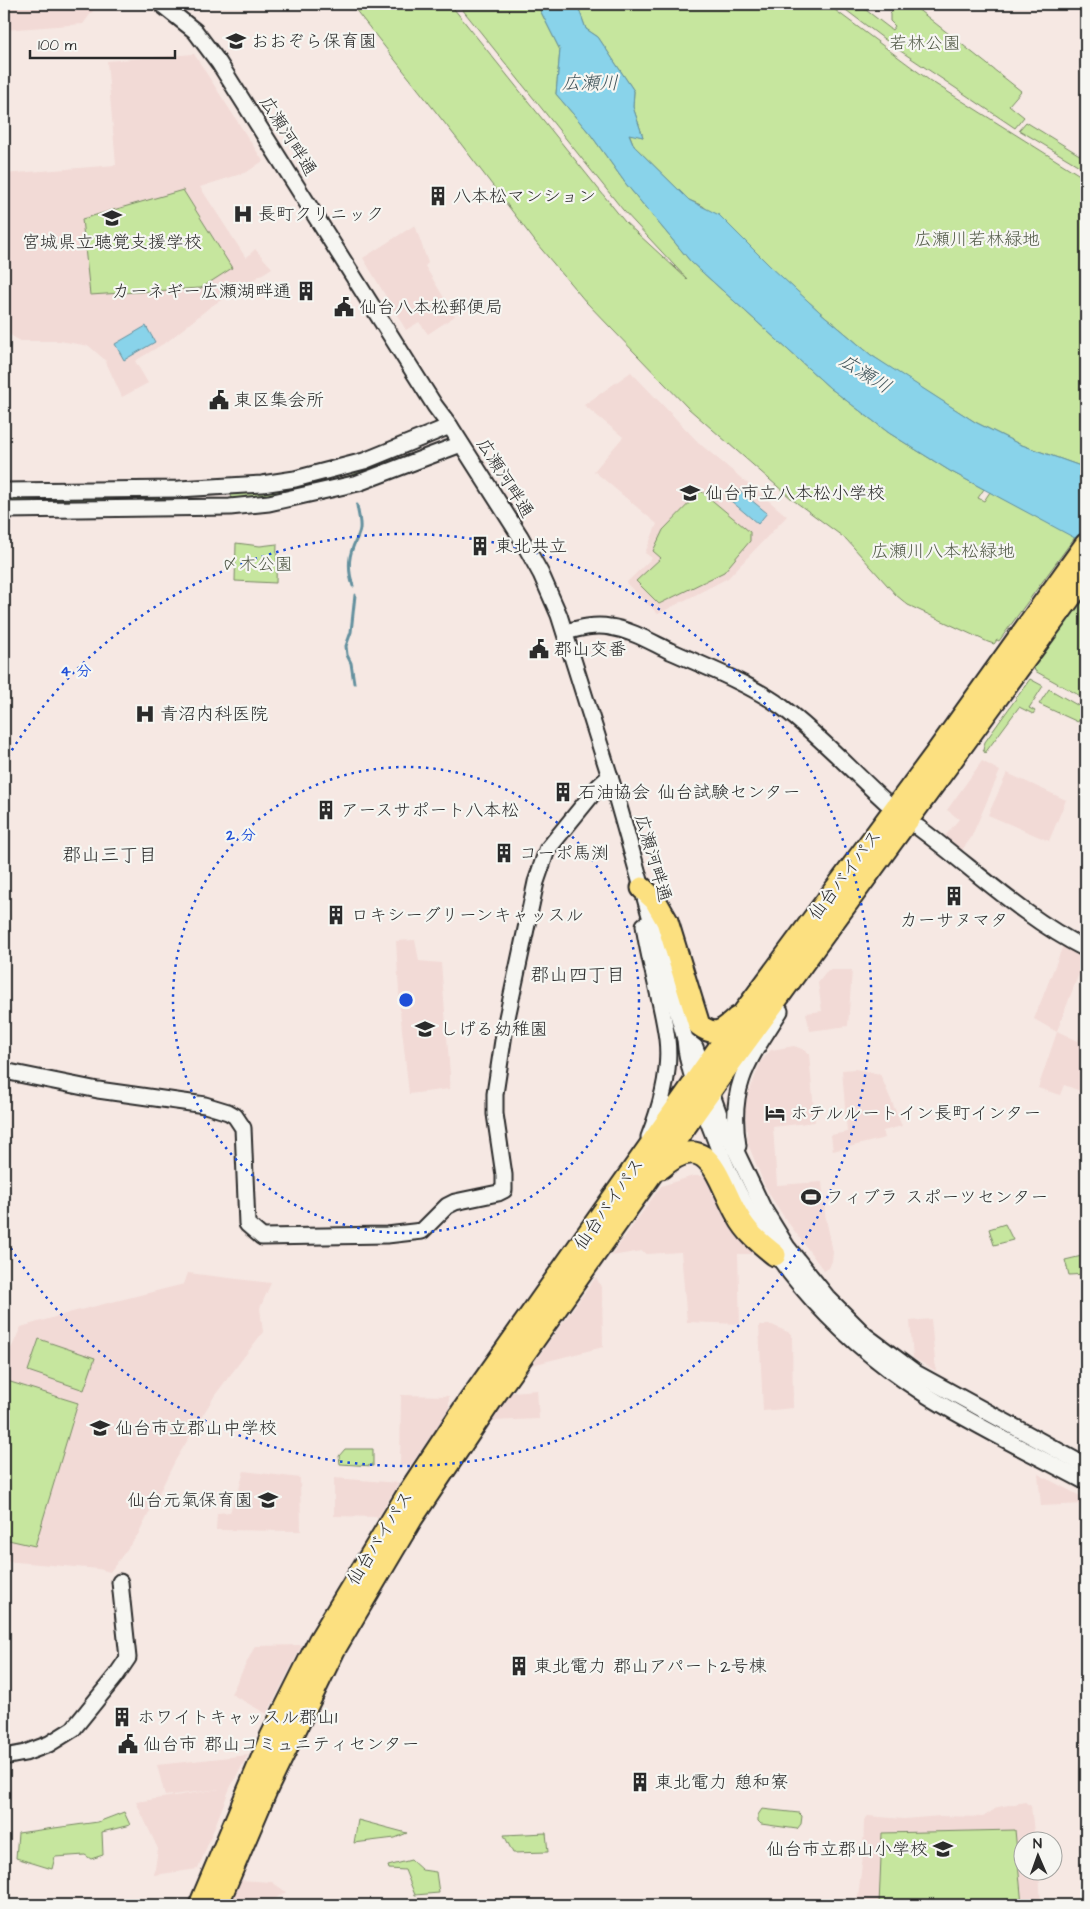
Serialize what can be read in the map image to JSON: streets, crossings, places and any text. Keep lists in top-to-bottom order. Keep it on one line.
{"streets":{"highway":["仙台バイパス"],"street":["広瀬河畔通"]},"crossings":[["広瀬河畔通","仙台バイパス"]],"districts":["郡山三丁目","郡山四丁目"],"water":["広瀬川"],"parks":["若林公園","広瀬川若林緑地","広瀬川八本松緑地","〆木公園"],"places":{"school or university":["おおぞら保育園","宮城県立聴覚支援学校","仙台市立八本松小学校","しげる幼稚園","仙台市立郡山中学校","仙台元氣保育園","仙台市立郡山小学校"],"building":["八本松マンション","カーネギー広瀬湖畔通","東北共立","石油協会 仙台試験センター","アースサポート八本松","コーポ馬渕","カーサヌマタ","ロキシーグリーンキャッスル","東北電力 郡山アパート2号棟","ホワイトキャッスル郡山1","東北電力 憩和寮"],"hospital":["長町クリニック","青沼内科医院"],"public building":["仙台八本松郵便局","東区集会所","郡山交番","仙台市 郡山コミュニティセンター"],"hotel":["ホテルルートイン長町インター"],"sports":["フィブラ スポーツセンター"]},"scale_bar":"100 m","north":"top","rings":["4 分","2 分"]}
